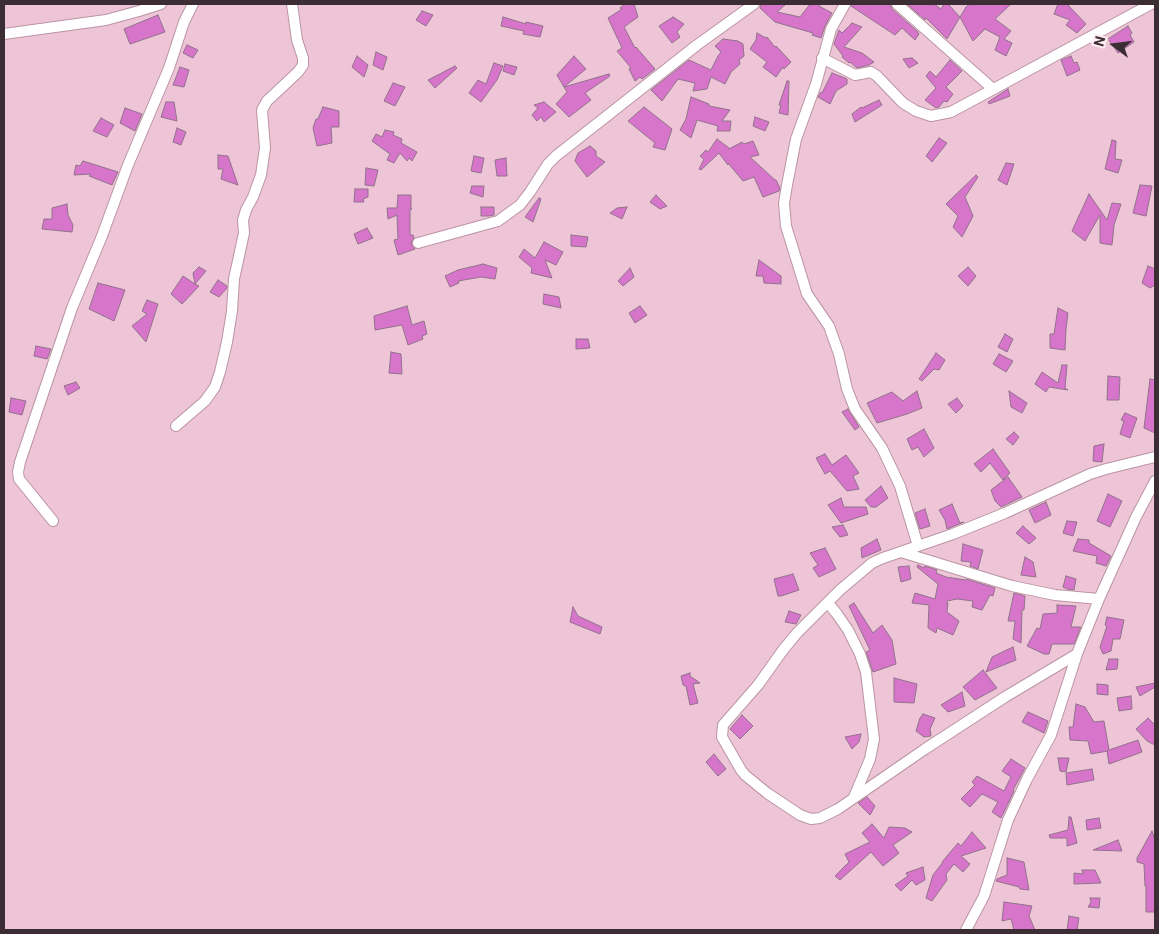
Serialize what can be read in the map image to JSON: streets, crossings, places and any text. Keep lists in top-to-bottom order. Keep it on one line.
{"north":"left"}
